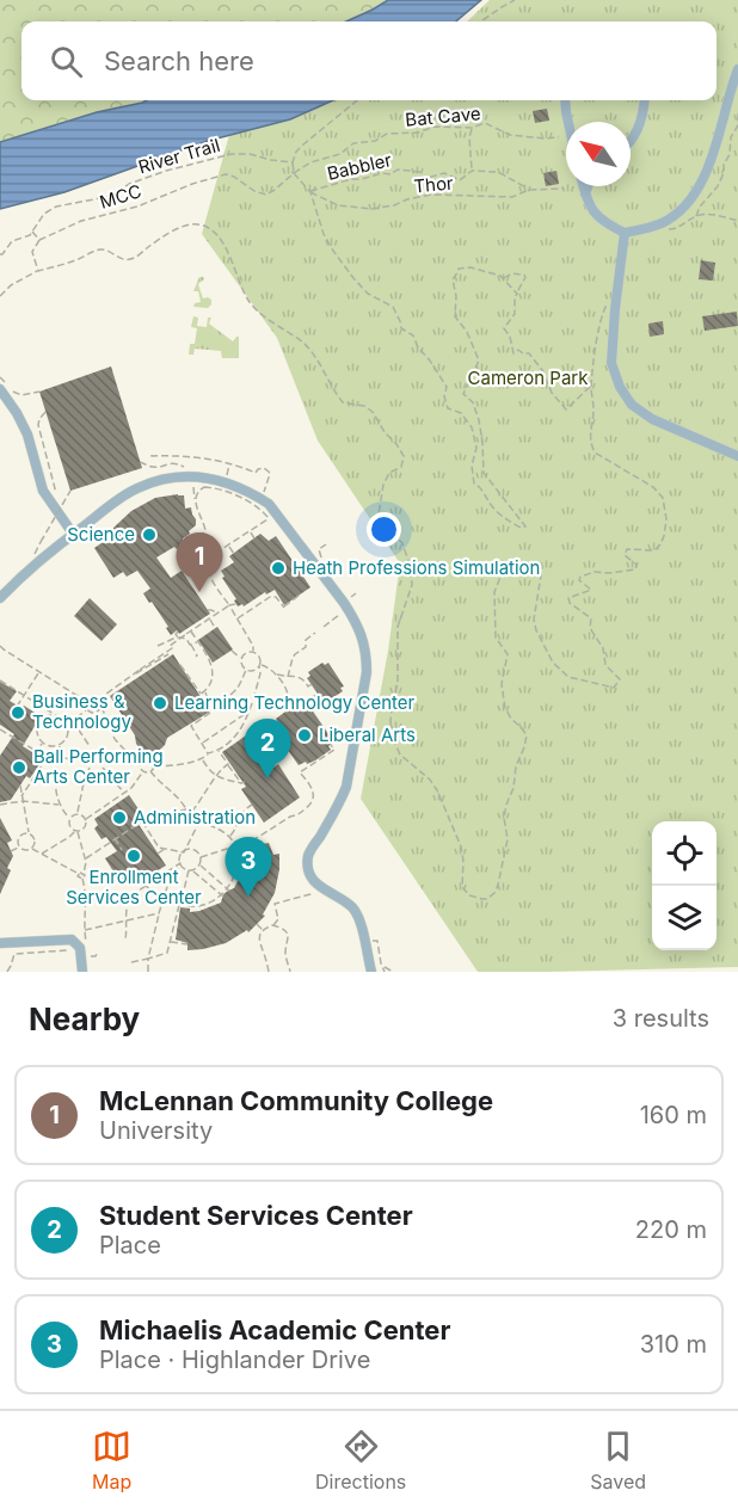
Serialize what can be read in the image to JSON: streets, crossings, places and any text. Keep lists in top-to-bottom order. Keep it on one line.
{"streets":{"path":["Bat Cave","River Trail","Babbler","Thor","MCC"]},"crossings":[["Bat Cave","MCC"],["Babbler","Thor"]],"parks":["Cameron Park"],"places":["Science","Heath Professions Simulation","Learning Technology Center","Business & Technology","Liberal Arts","Ball Performing Arts Center","Administration","Enrollment Services Center"],"north":"top left","page":{"search":"Search here","pins":["1","2","3"],"heading":["Nearby","3 results"],"list":[{"mark":"1","name":"McLennan Community College","note":"University","value":"160 m"},{"mark":"2","name":"Student Services Center","note":"Place","value":"220 m"},{"mark":"3","name":"Michaelis Academic Center","note":"Place · Highlander Drive","value":"310 m"}],"nav":["Map","Directions","Saved"]}}
